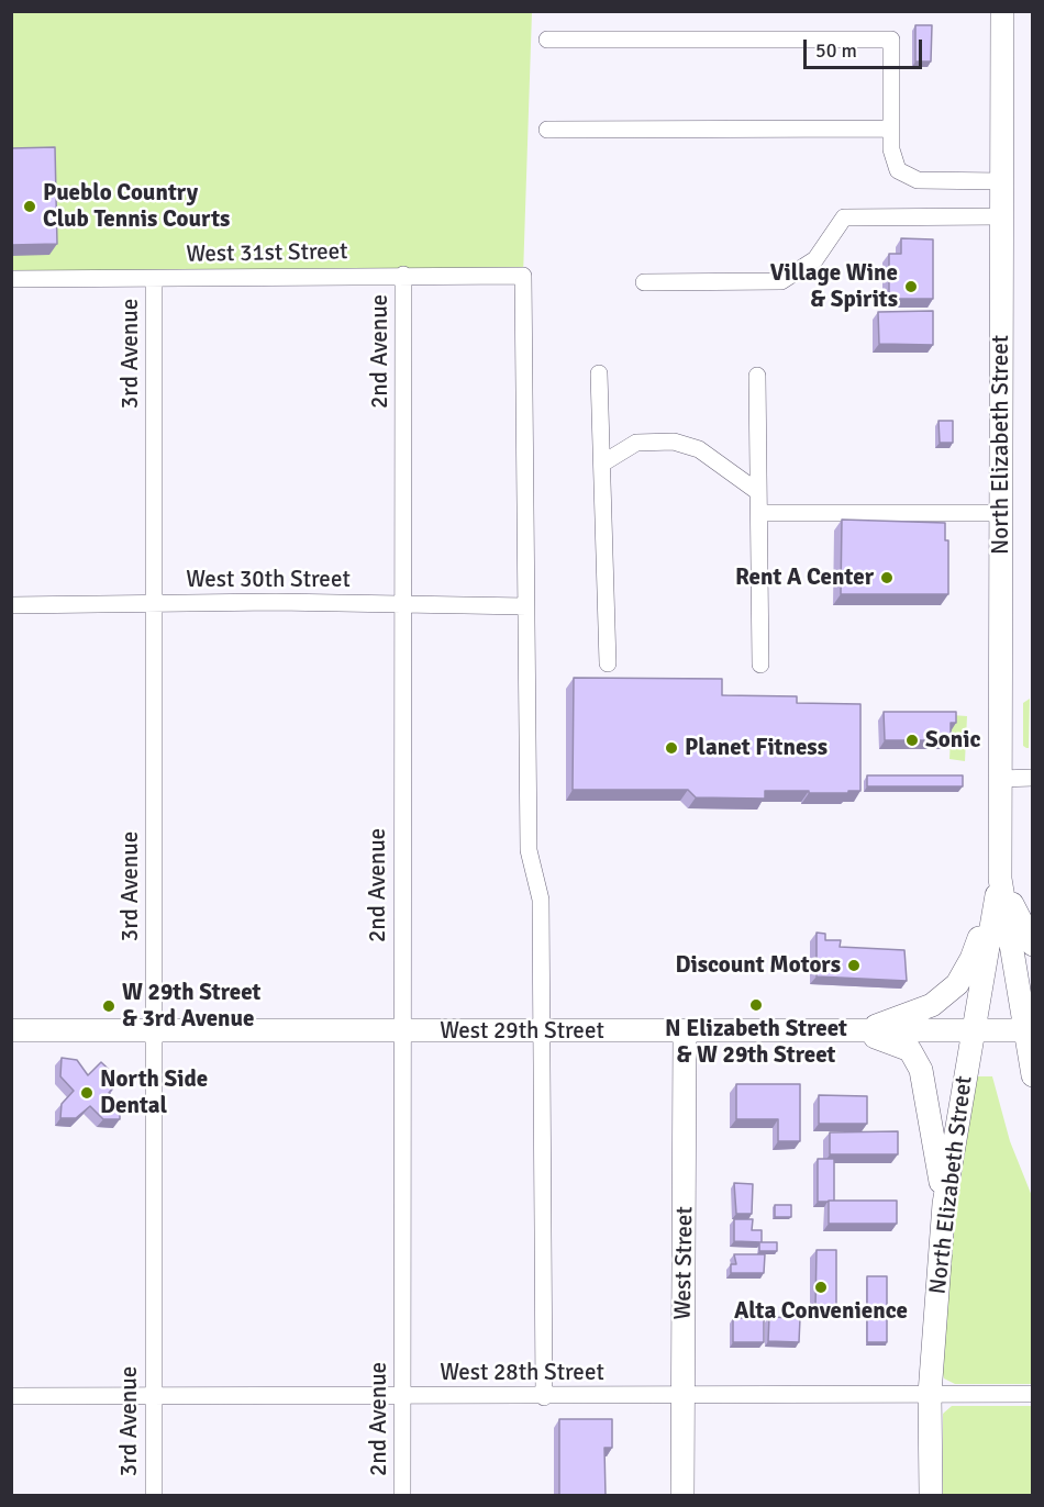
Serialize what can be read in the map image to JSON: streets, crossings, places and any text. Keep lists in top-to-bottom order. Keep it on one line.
{"streets":{"main road":["North Elizabeth Street","West 29th Street","West Street"],"street":["West 31st Street","2nd Avenue","3rd Avenue","West 30th Street","West 28th Street"]},"crossings":[["West 31st Street","2nd Avenue"],["West 31st Street","3rd Avenue"],["West 31st Street","West 30th Street"],["2nd Avenue","West 30th Street"],["2nd Avenue","West 29th Street"],["2nd Avenue","West 28th Street"],["3rd Avenue","West 30th Street"],["3rd Avenue","West 29th Street"],["3rd Avenue","West 28th Street"],["North Elizabeth Street","West 29th Street"],["North Elizabeth Street","West 28th Street"],["West 29th Street","West Street"],["West Street","West 28th Street"]],"places":["Pueblo Country Club Tennis Courts","Village Wine & Spirits","Rent A Center","Sonic","Planet Fitness","Discount Motors","N Elizabeth Street & W 29th Street","W 29th Street & 3rd Avenue","North Side Dental","Alta Convenience"],"scale_bar":"50 m"}
